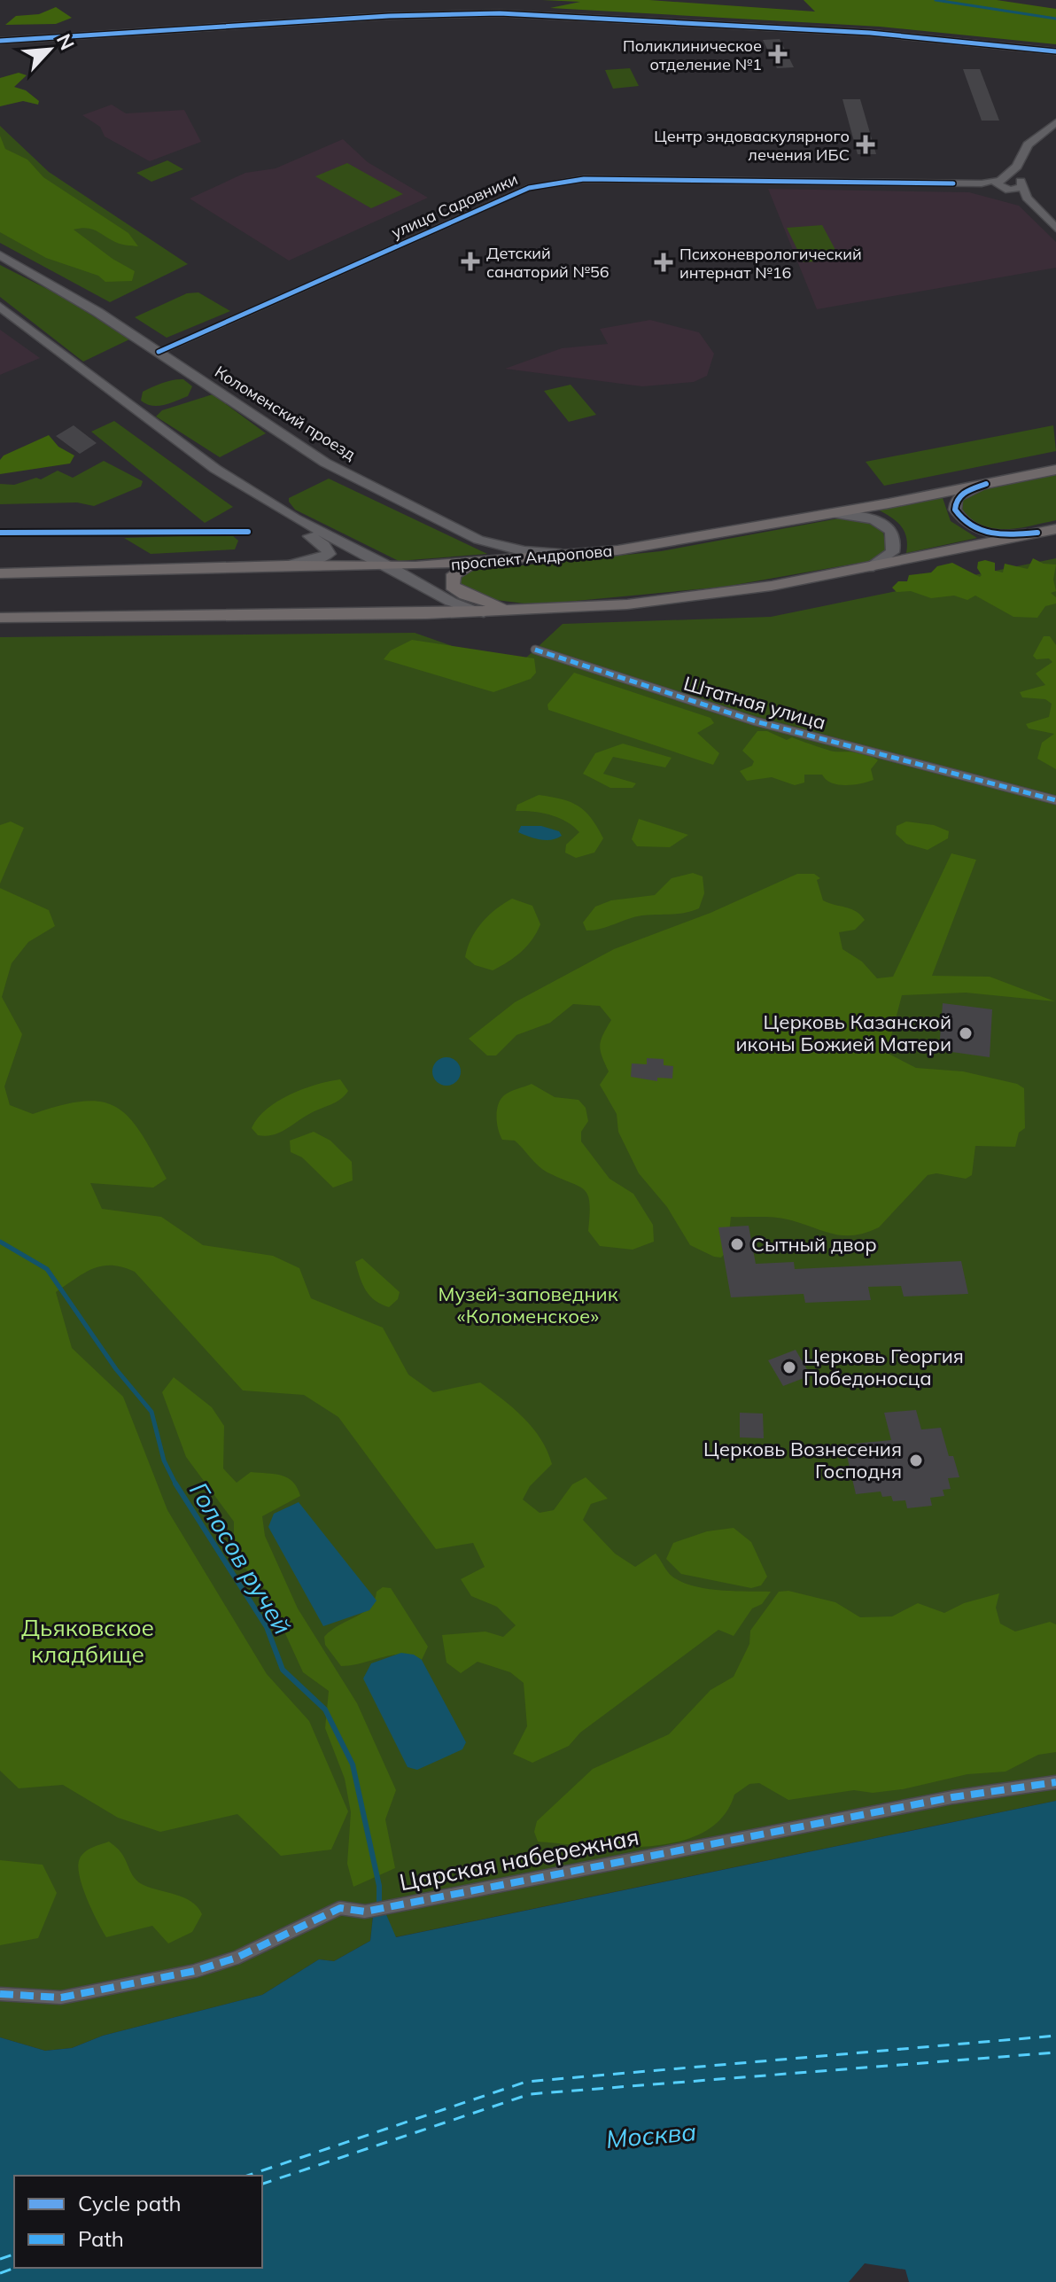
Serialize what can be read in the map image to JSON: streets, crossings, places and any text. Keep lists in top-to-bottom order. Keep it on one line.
{"streets":{"main road":["Коломенский проезд","проспект Андропова"],"street":["улица Садовники","Штатная улица","Царская набережная"]},"crossings":[["улица Садовники","Коломенский проезд"],["Коломенский проезд","проспект Андропова"]],"water":["Голосов ручей","Москва"],"parks":["Музей-заповедник «Коломенское»","Дьяковское кладбище"],"places":{"health":["Поликлиническое отделение №1","Центр эндоваскулярного лечения ИБС","Детский санаторий №56","Психоневрологический интернат №16"],"other":["Церковь Казанской иконы Божией Матери","Сытный двор","Церковь Георгия Победоносца","Церковь Вознесения Господня"]},"legend":["Cycle path","Path"],"north":"top right"}
